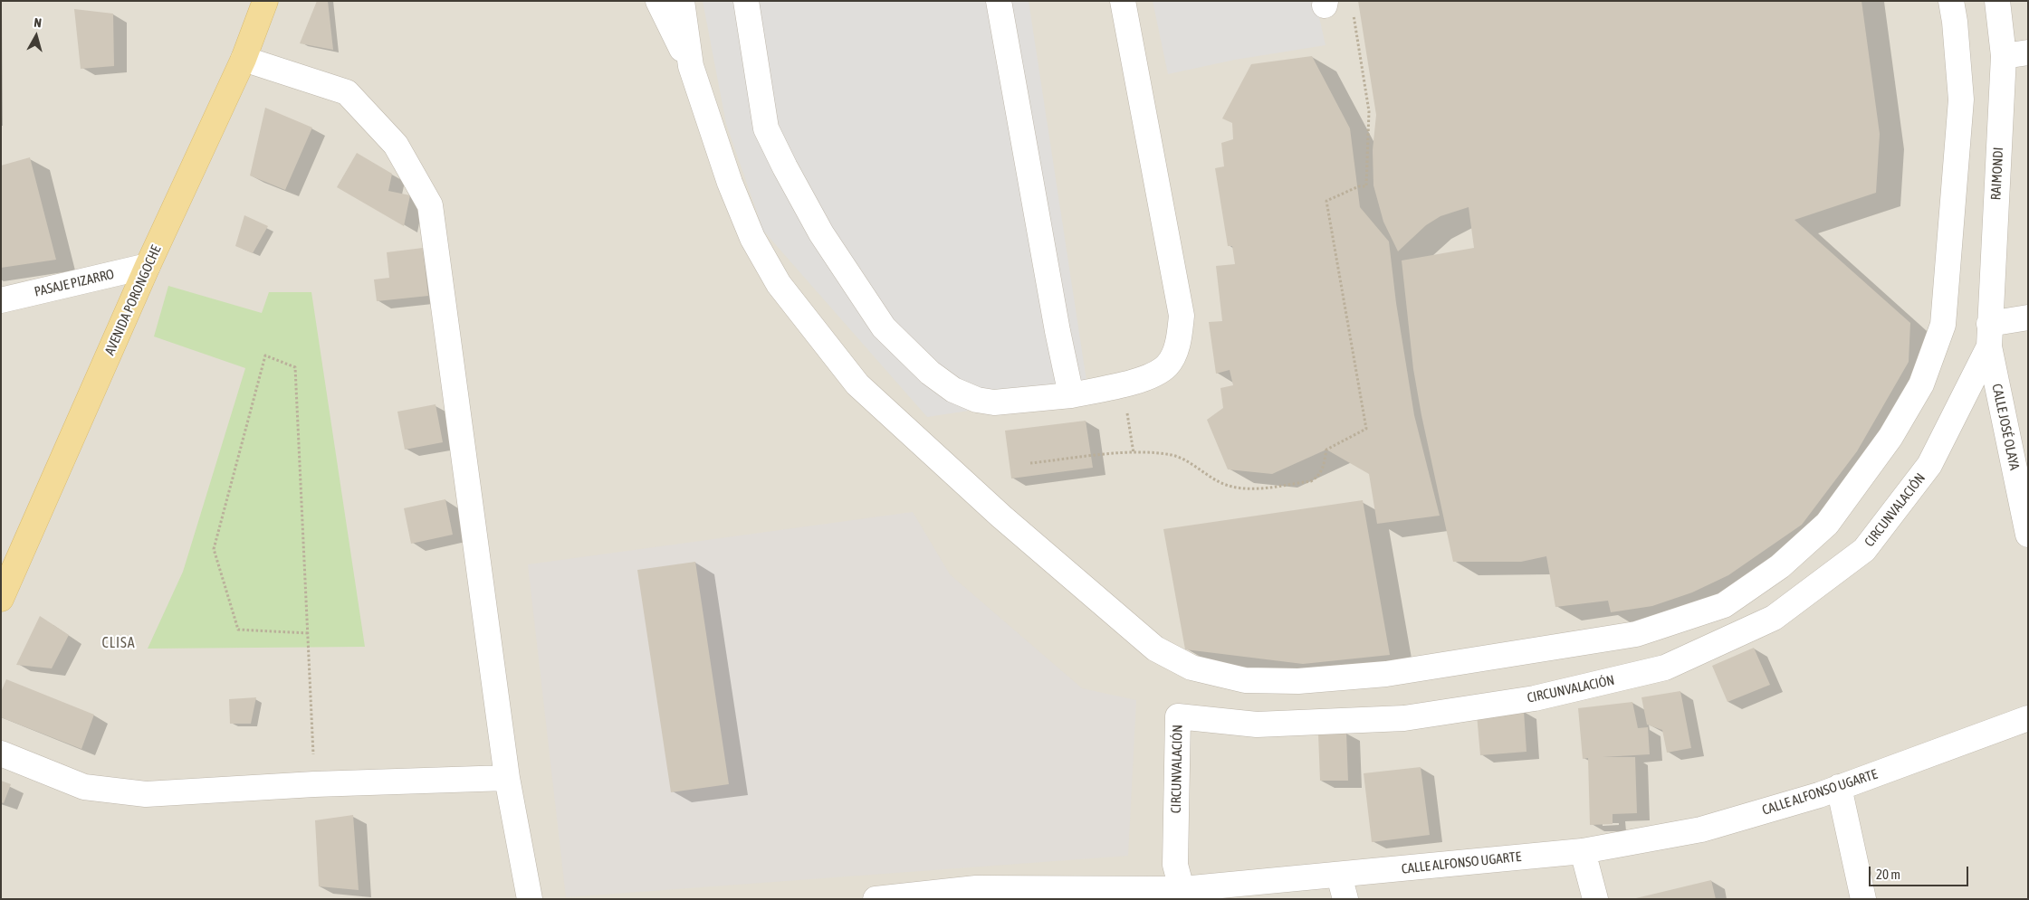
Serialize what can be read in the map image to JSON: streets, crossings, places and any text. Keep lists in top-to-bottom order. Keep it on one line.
{"streets":{"main road":["AVENIDA PORONGOCHE"],"street":["RAIMONDI","PASAJE PIZARRO","CALLE JOSÉ OLAYA","CIRCUNVALACIÓN","CALLE ALFONSO UGARTE"]},"crossings":[["RAIMONDI","CALLE JOSÉ OLAYA"],["RAIMONDI","CIRCUNVALACIÓN"],["PASAJE PIZARRO","AVENIDA PORONGOCHE"],["CALLE JOSÉ OLAYA","CIRCUNVALACIÓN"],["CIRCUNVALACIÓN","CALLE ALFONSO UGARTE"]],"districts":["CLISA"],"scale_bar":"20 m","north":"top"}
